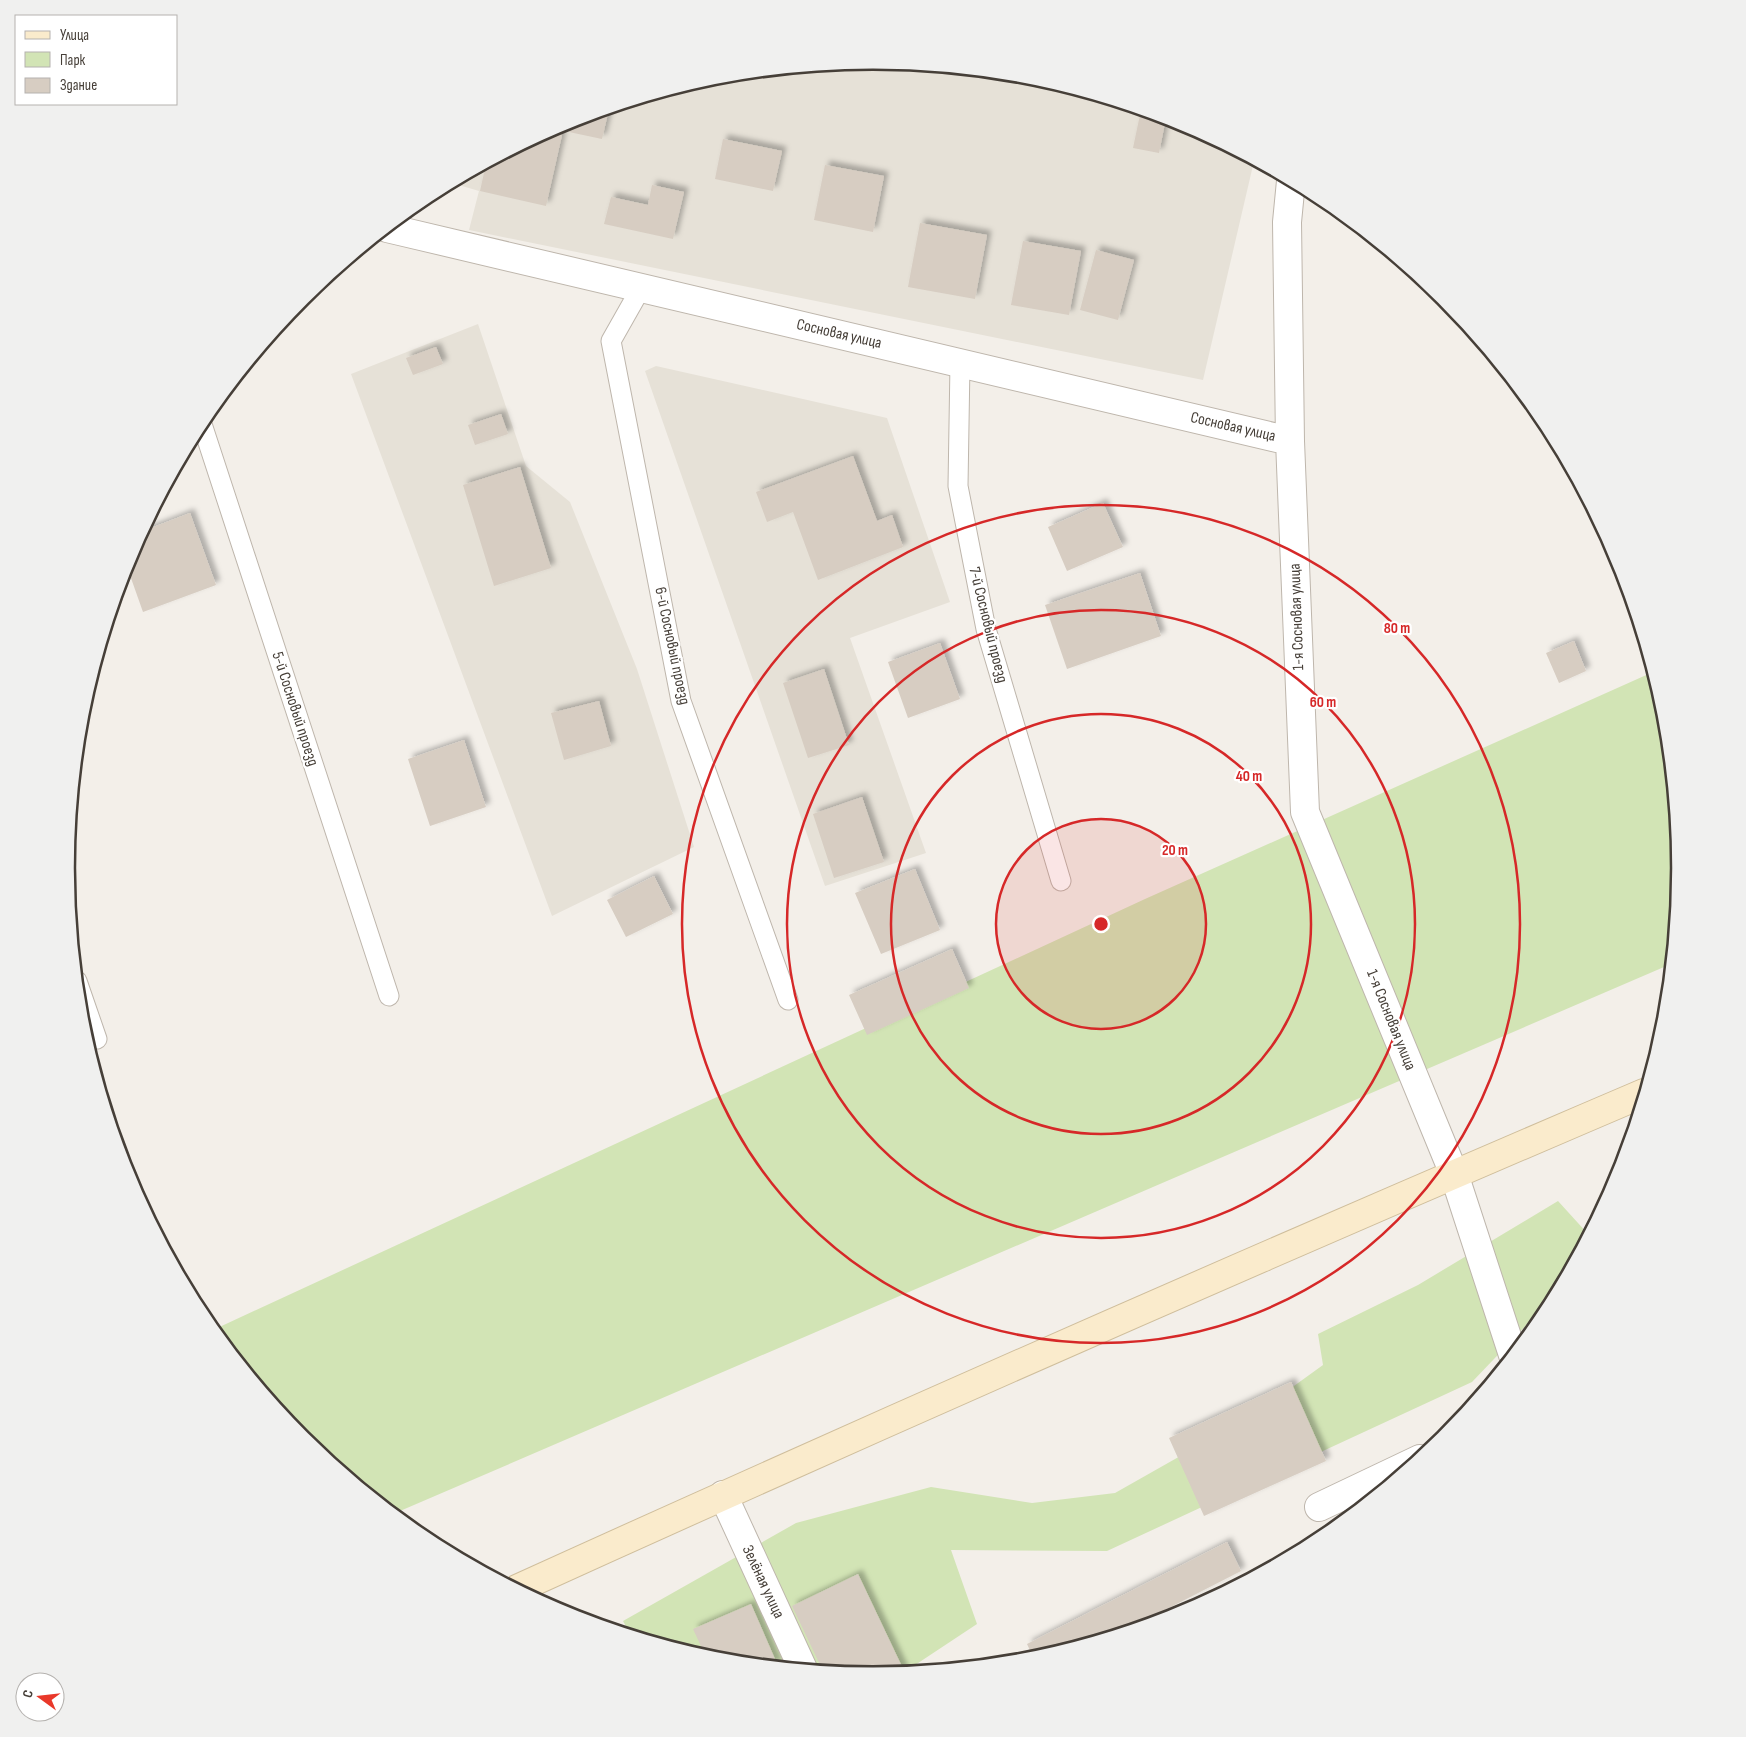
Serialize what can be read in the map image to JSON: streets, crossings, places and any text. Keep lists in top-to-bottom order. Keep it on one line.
{"streets":{"street":["Сосновая улица","1-я Сосновая улица","Зелёная улица"],"lane":["7-й Сосновый проезд","6-й Сосновый проезд","5-й Сосновый проезд"]},"crossings":[["Сосновая улица","1-я Сосновая улица"],["Сосновая улица","7-й Сосновый проезд"],["Сосновая улица","6-й Сосновый проезд"]],"legend":["Улица","Парк","Здание"],"north":"left","rings":["80 m","60 m","40 m","20 m"]}
